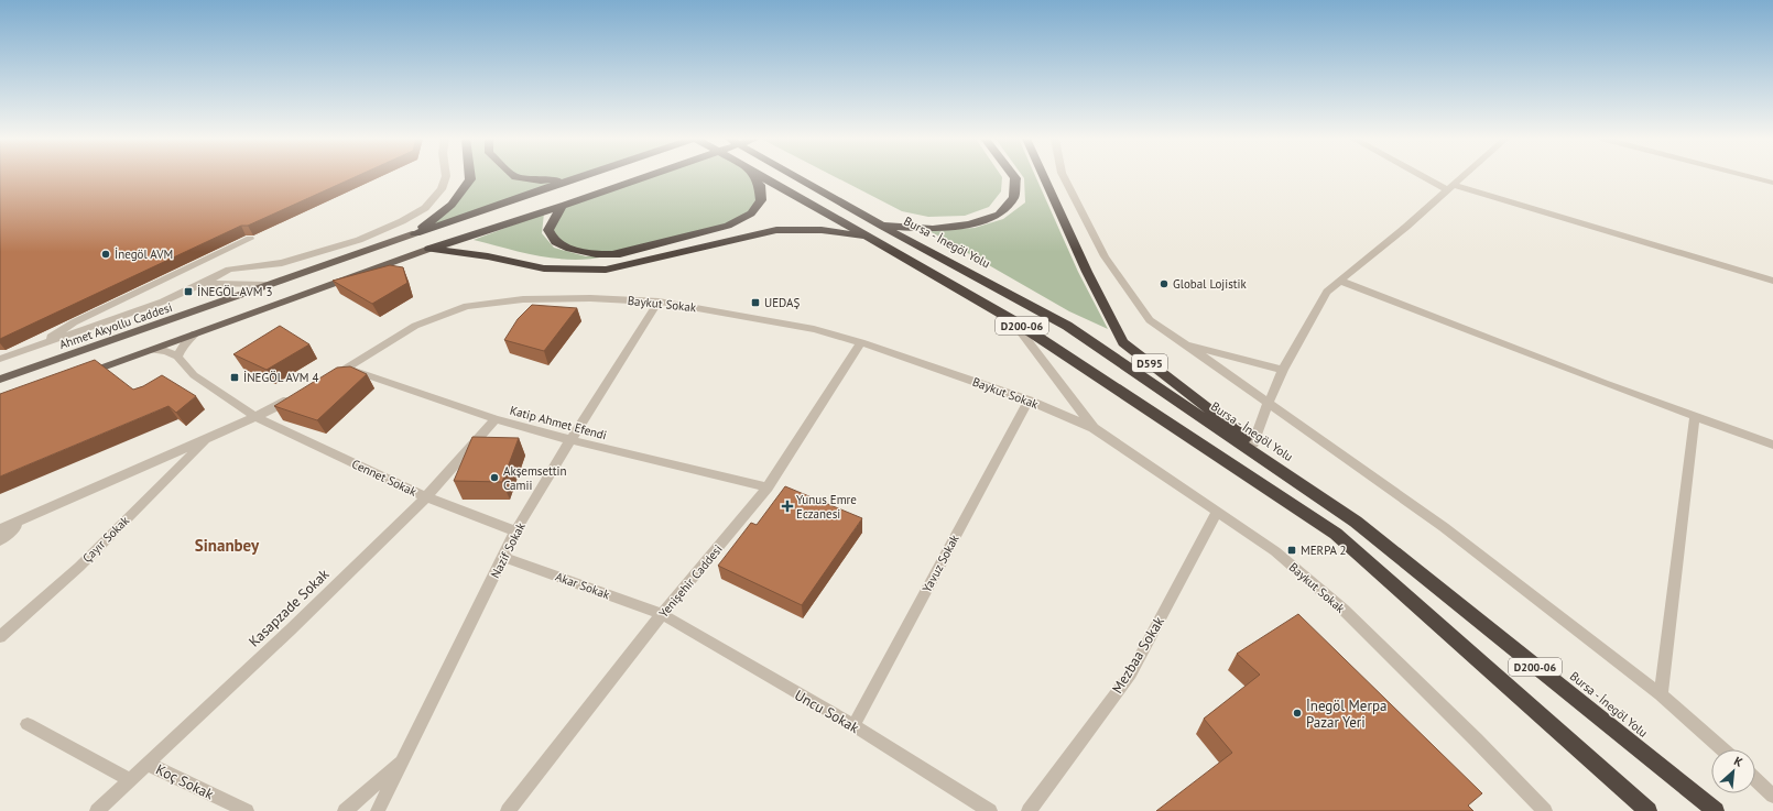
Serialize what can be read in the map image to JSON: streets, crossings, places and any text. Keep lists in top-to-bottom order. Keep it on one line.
{"streets":{"highway":["Bursa - İnegöl Yolu","D200-06","D595"],"main road":["Ahmet Akyollu Caddesi"],"street":["Baykut Sokak","Katip Ahmet Efendi","Cennet Sokak","Çayır Sokak","Nazif Sokak","Yavuz Sokak","Yenişehir Caddesi","Akar Sokak","Kasapzade Sokak","Mezbaa Sokak","Uncu Sokak","Koç Sokak"]},"crossings":[["Bursa - İnegöl Yolu","D595"],["Baykut Sokak","Katip Ahmet Efendi"],["Baykut Sokak","Nazif Sokak"],["Baykut Sokak","Yavuz Sokak"],["Baykut Sokak","Yenişehir Caddesi"],["Baykut Sokak","Mezbaa Sokak"],["Katip Ahmet Efendi","Nazif Sokak"],["Katip Ahmet Efendi","Yenişehir Caddesi"],["Katip Ahmet Efendi","Kasapzade Sokak"],["Cennet Sokak","Nazif Sokak"],["Cennet Sokak","Kasapzade Sokak"],["Nazif Sokak","Akar Sokak"],["Yavuz Sokak","Uncu Sokak"],["Yenişehir Caddesi","Akar Sokak"],["Yenişehir Caddesi","Uncu Sokak"],["Akar Sokak","Uncu Sokak"],["Kasapzade Sokak","Koç Sokak"]],"districts":["Sinanbey"],"places":{"other":["İnegöl AVM","Global Lojistik","Akşemsettin Camii","İnegöl Merpa Pazar Yeri"],"transit":["İNEGÖL AVM 3","UEDAŞ","İNEGÖL AVM 4","MERPA 2"],"health":["Yunus Emre Eczanesi"]},"north":"top right"}
